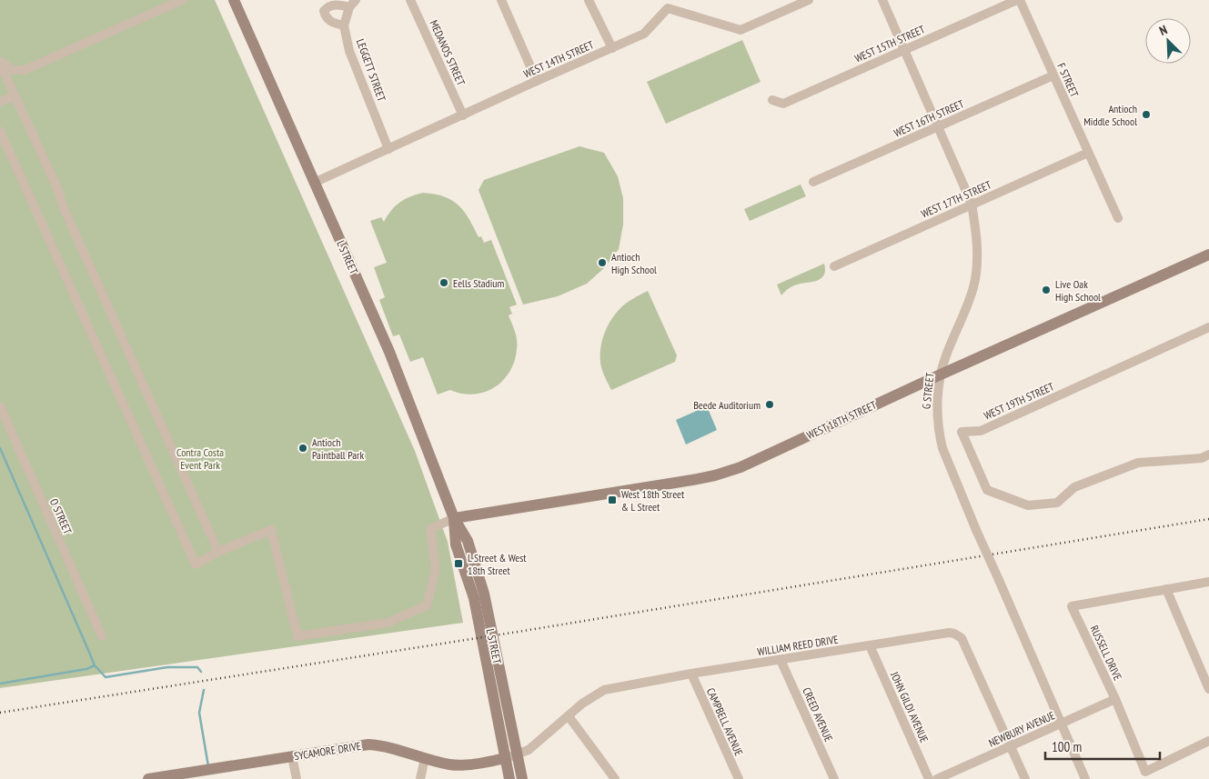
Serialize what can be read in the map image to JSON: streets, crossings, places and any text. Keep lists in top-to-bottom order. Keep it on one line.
{"streets":{"street":["WEST 15TH STREET","MEDANOS STREET","WEST 14TH STREET","LEGGETT STREET","F STREET","WEST 16TH STREET","WEST 17TH STREET","L STREET","G STREET","WEST 19TH STREET","WEST 18TH STREET","O STREET","WILLIAM REED DRIVE","RUSSELL DRIVE","JOHN GILDI AVENUE","CREED AVENUE","CAMPBELL AVENUE","NEWBURY AVENUE","SYCAMORE DRIVE"]},"crossings":[["WEST 15TH STREET","F STREET"],["WEST 15TH STREET","G STREET"],["MEDANOS STREET","WEST 14TH STREET"],["WEST 14TH STREET","LEGGETT STREET"],["WEST 14TH STREET","L STREET"],["F STREET","WEST 16TH STREET"],["F STREET","WEST 17TH STREET"],["WEST 16TH STREET","G STREET"],["WEST 17TH STREET","G STREET"],["L STREET","WEST 18TH STREET"],["L STREET","WILLIAM REED DRIVE"],["L STREET","SYCAMORE DRIVE"],["G STREET","WEST 18TH STREET"],["G STREET","NEWBURY AVENUE"],["WILLIAM REED DRIVE","JOHN GILDI AVENUE"],["WILLIAM REED DRIVE","CREED AVENUE"],["WILLIAM REED DRIVE","CAMPBELL AVENUE"],["WILLIAM REED DRIVE","NEWBURY AVENUE"],["WILLIAM REED DRIVE","SYCAMORE DRIVE"],["RUSSELL DRIVE","NEWBURY AVENUE"]],"parks":["Contra Costa Event Park"],"places":{"other":["Antioch Middle School","Antioch High School","Eells Stadium","Live Oak High School","Beede Auditorium","Antioch Paintball Park"],"transit":["West 18th Street & L Street","L Street & West 18th Street"]},"scale_bar":"100 m","north":"top left"}
